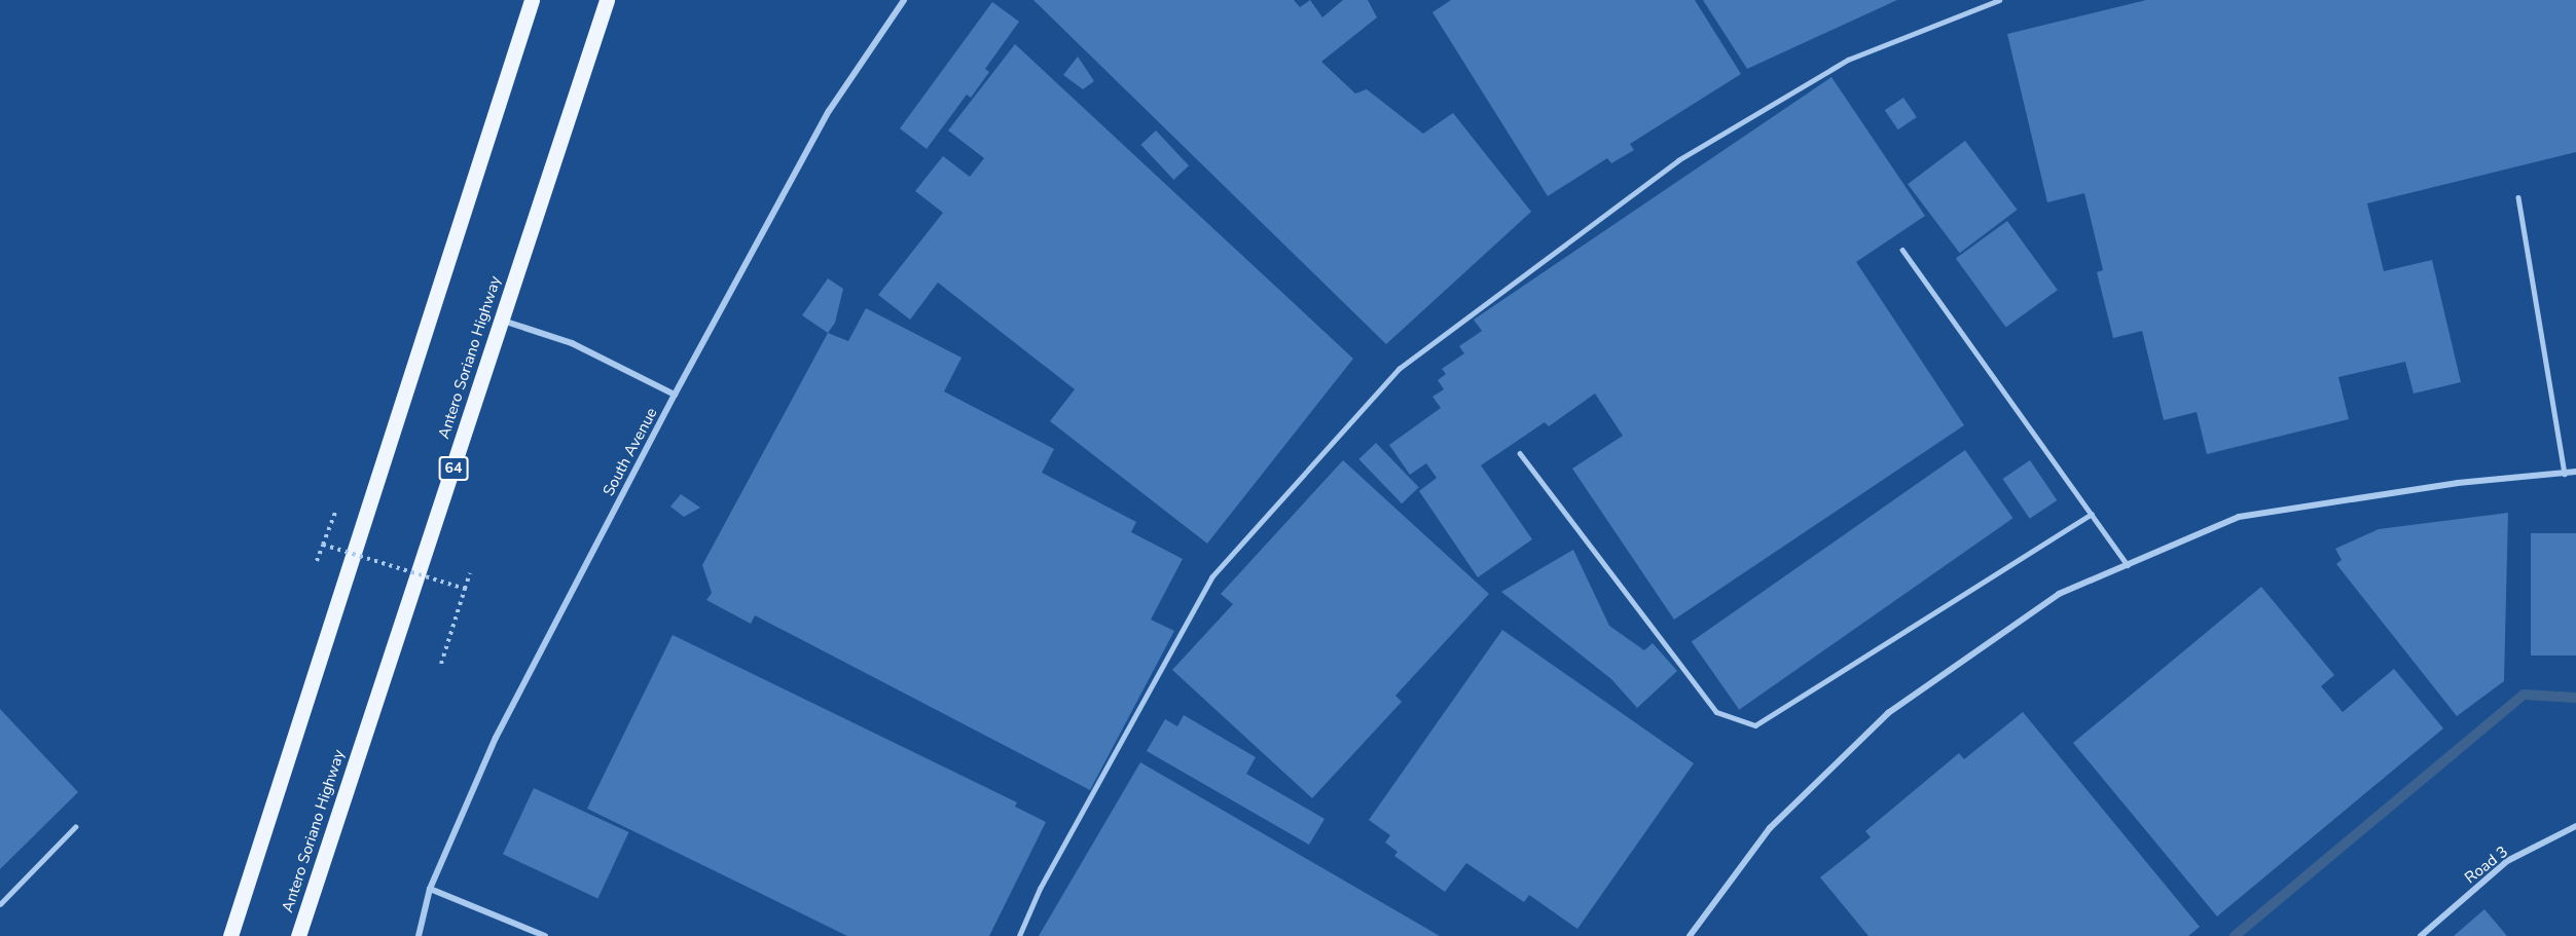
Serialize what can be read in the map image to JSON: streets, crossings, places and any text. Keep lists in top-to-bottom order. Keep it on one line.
{"streets":{"main road":["Antero Soriano Highway","64"],"street":["South Avenue","Road 3"]}}
